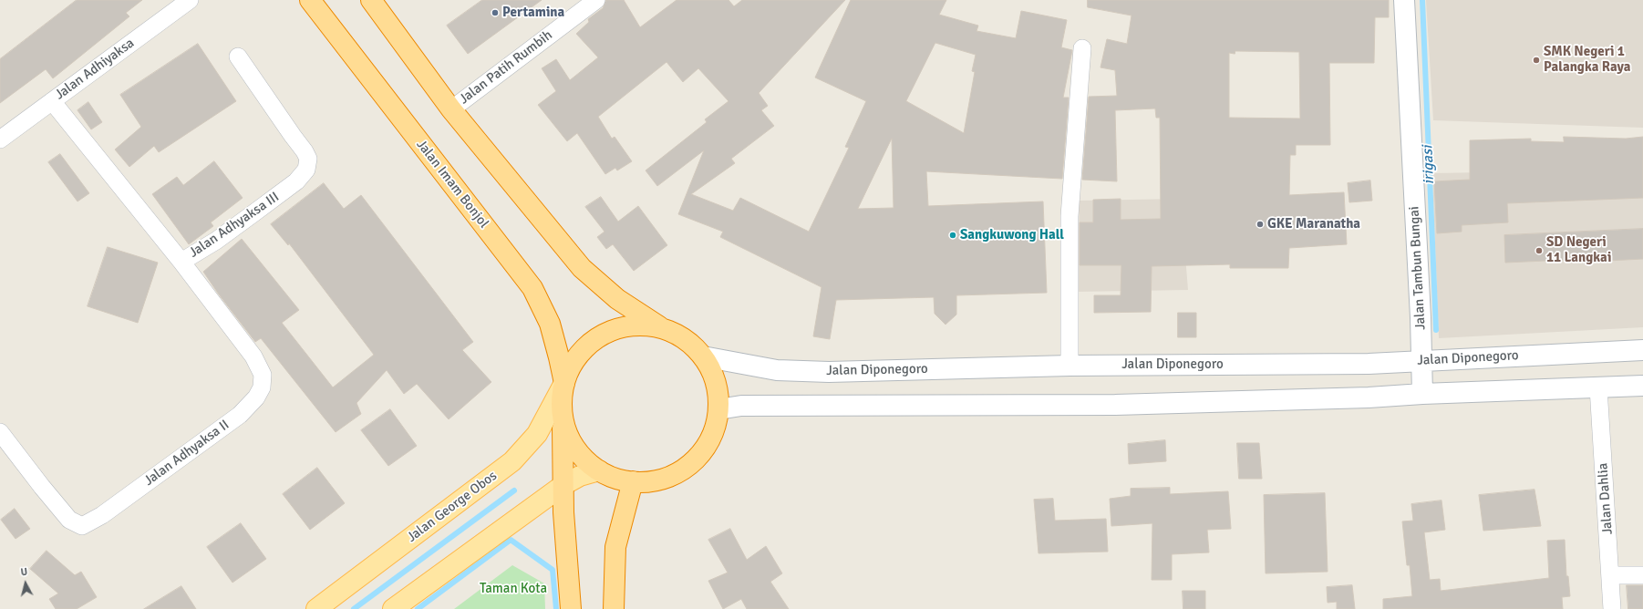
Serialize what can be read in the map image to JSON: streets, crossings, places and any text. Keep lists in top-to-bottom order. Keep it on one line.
{"streets":{"highway":["Jalan Imam Bonjol"],"main road":["Jalan Tambun Bungai","Jalan Diponegoro","Jalan George Obos"],"street":["Jalan Patih Rumbih","Jalan Adhiyaksa","Jalan Adhyaksa III","Jalan Adhyaksa II","Jalan Dahlia"]},"crossings":[["Jalan Adhiyaksa","Jalan Adhyaksa III"],["Jalan Imam Bonjol","Jalan George Obos"],["Jalan Adhyaksa III","Jalan Adhyaksa II"],["Jalan Tambun Bungai","Jalan Diponegoro"]],"water":["irigasi"],"parks":["Taman Kota"],"places":["Pertamina","SMK Negeri 1 Palangka Raya","GKE Maranatha","Sangkuwong Hall","SD Negeri 11 Langkai"],"north":"top"}
